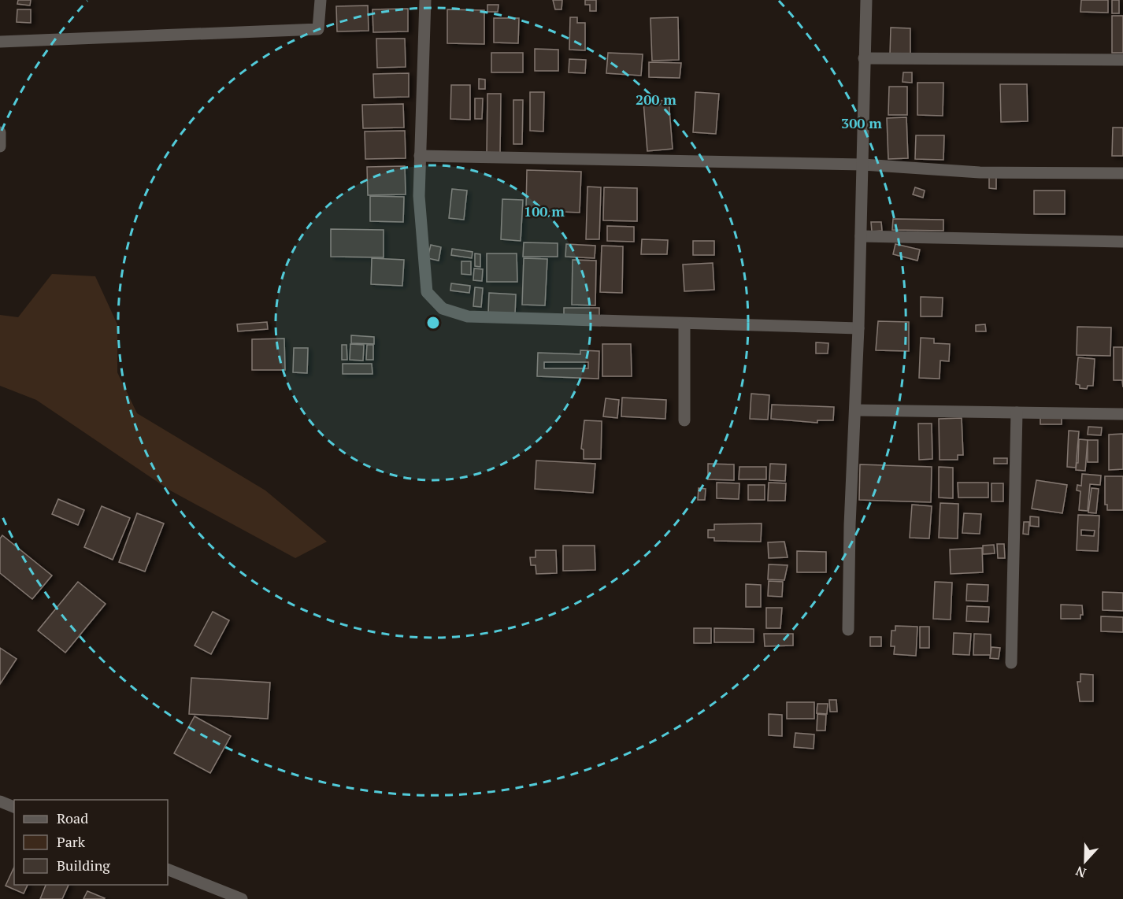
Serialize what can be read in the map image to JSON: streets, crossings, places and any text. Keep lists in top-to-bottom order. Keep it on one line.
{"legend":["Road","Park","Building"],"north":"bottom","rings":["200 m","300 m","100 m"]}
